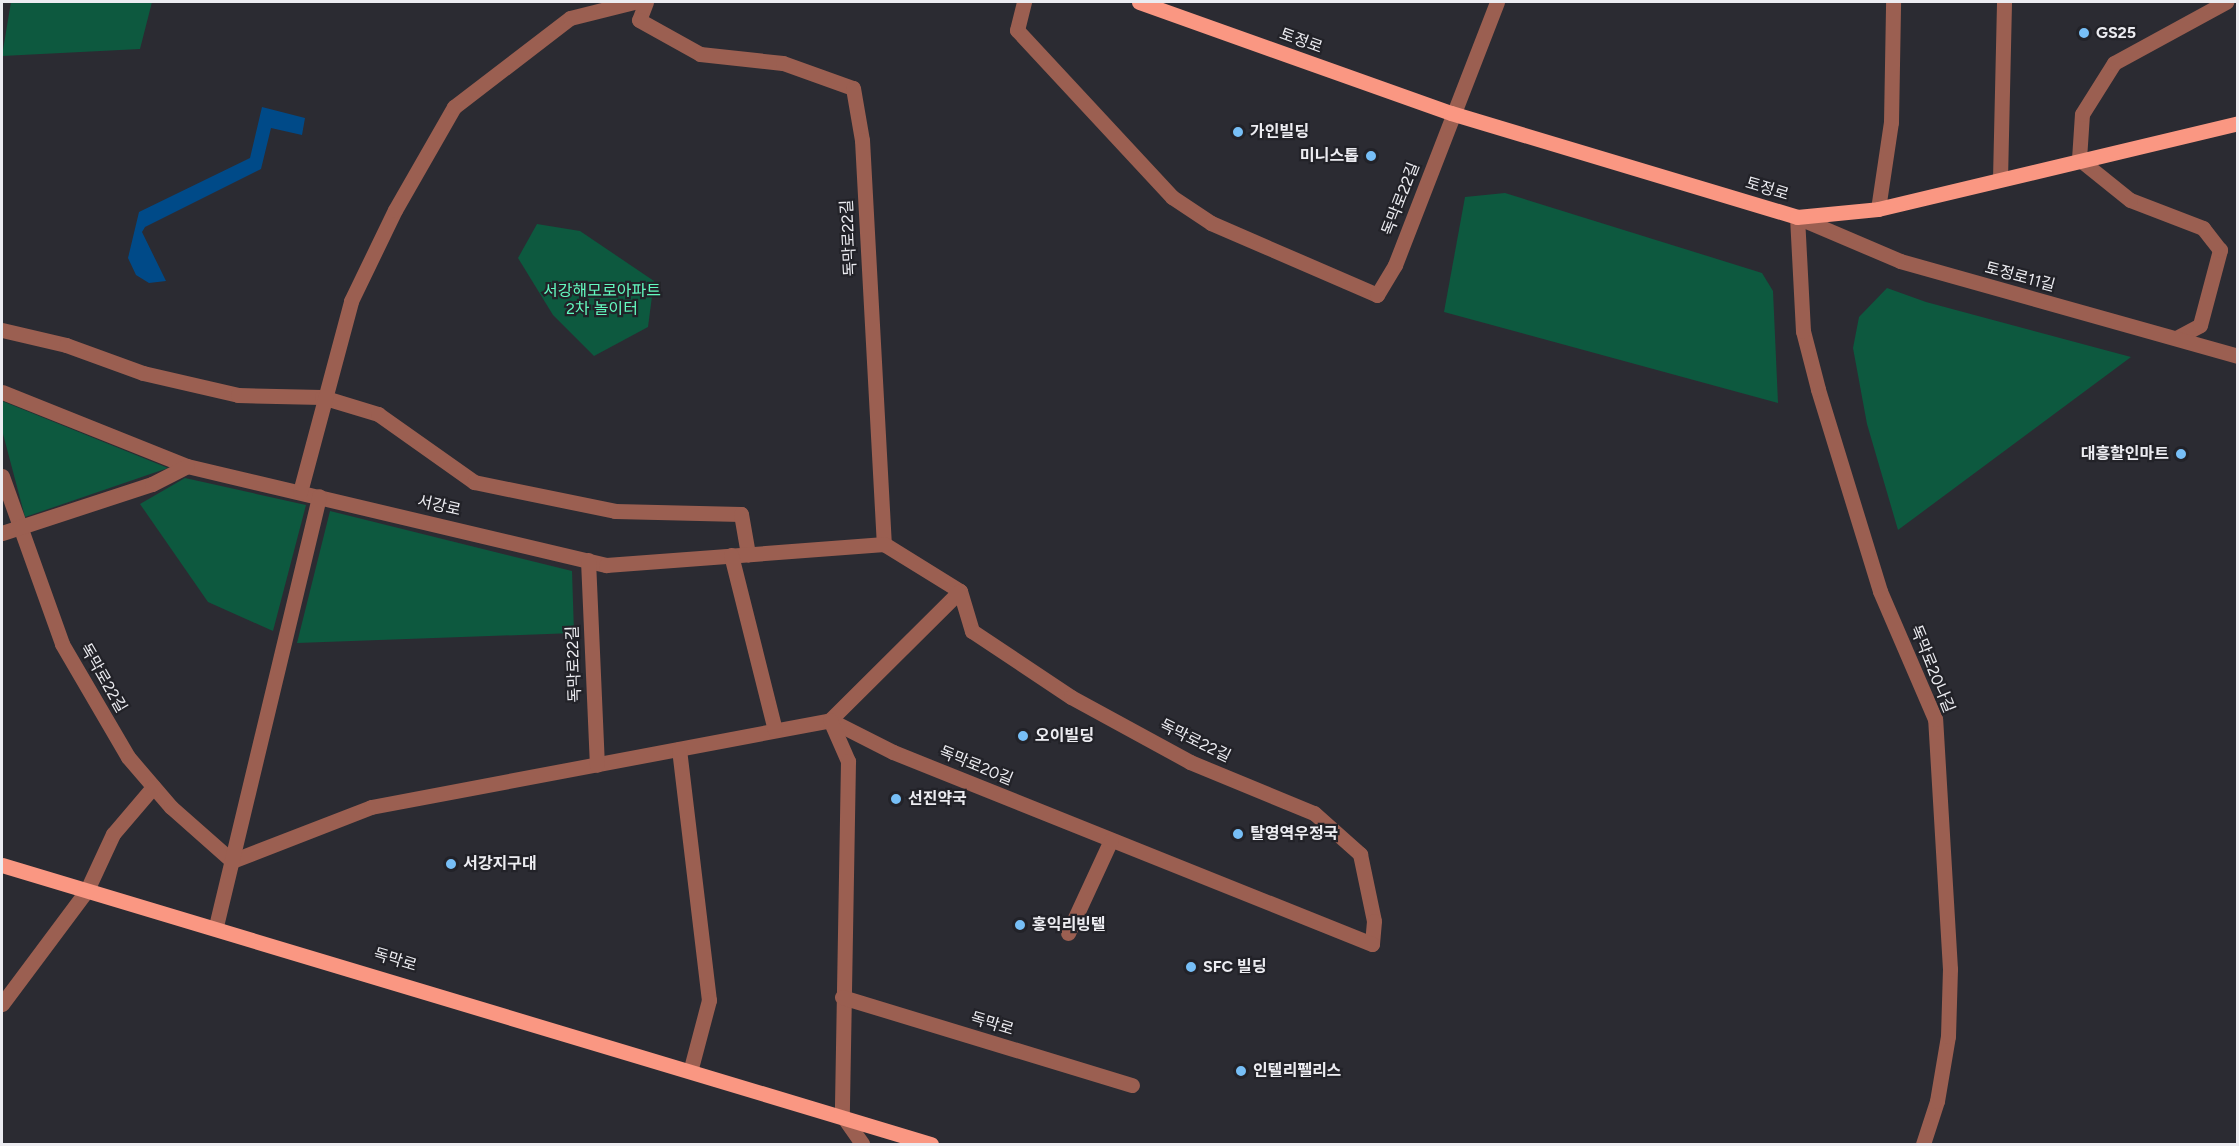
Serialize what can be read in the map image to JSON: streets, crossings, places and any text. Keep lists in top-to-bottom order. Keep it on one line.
{"streets":{"main road":["토정로","독막로"],"street":["독막로22길","토정로11길","서강로","독막로20나길","독막로20길"]},"crossings":[["토정로","독막로22길"],["토정로","토정로11길"],["토정로","독막로20나길"],["독막로22길","서강로"],["독막로22길","독막로20길"],["토정로11길","독막로20나길"]],"parks":["서강해모로아파트 2차 놀이터"],"places":["GS25","가인빌딩","미니스톱","대흥할인마트","오이빌딩","선진약국","탈영역우정국","서강지구대","홍익리빙텔","SFC 빌딩","인텔리펠리스"]}
